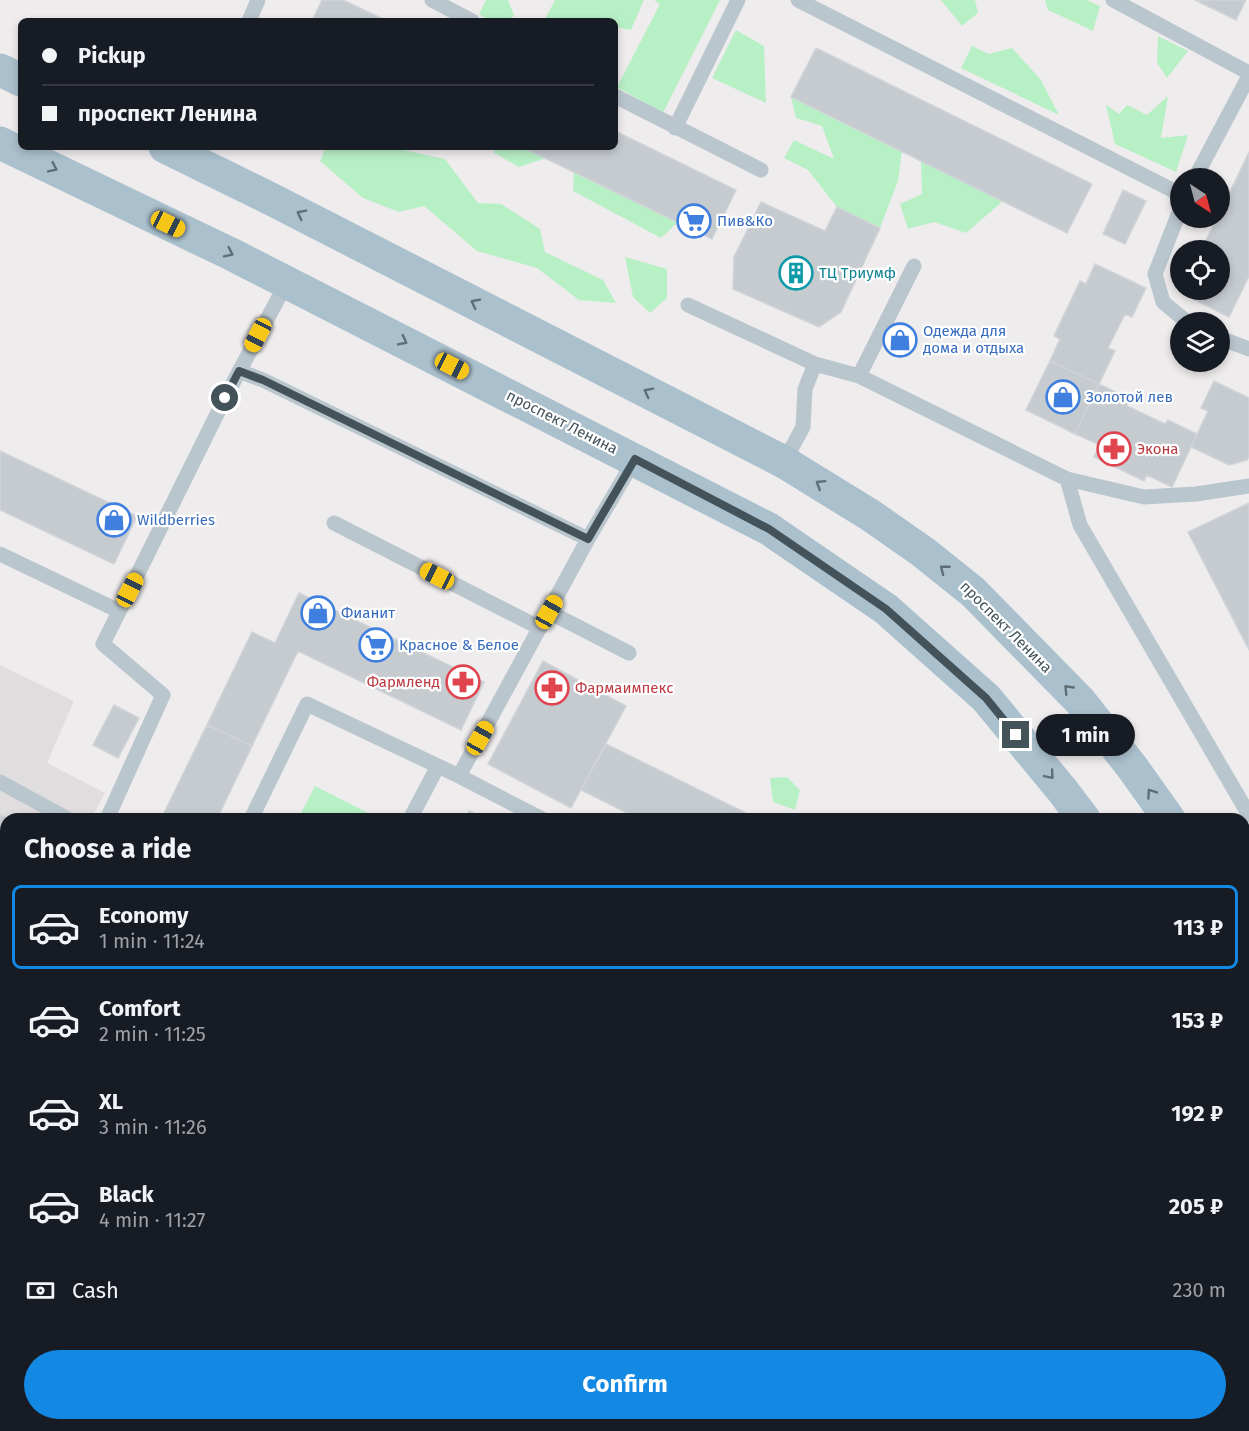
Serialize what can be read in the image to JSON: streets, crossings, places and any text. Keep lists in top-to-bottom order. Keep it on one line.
{"streets":{"main road":["проспект Ленина"]},"places":{"supermarket":["Пив&Ко","Красное & Белое"],"building":["ТЦ Триумф"],"shop":["Одежда для дома и отдыха","Золотой лев","Wildberries","Фианит"],"pharmacy":["Экона","Фармленд","Фармаимпекс"]},"north":"bottom right","page":{"banner":["Pickup","проспект Ленина"],"bubble":"1 min","heading":"Choose a ride","list":[{"name":"Economy","note":"1 min · 11:24","value":"113 ₽"},{"name":"Comfort","note":"2 min · 11:25","value":"153 ₽"},{"name":"XL","note":"3 min · 11:26","value":"192 ₽"},{"name":"Black","note":"4 min · 11:27","value":"205 ₽"}],"pay":["Cash","230 m"],"buttons":"Confirm"}}
